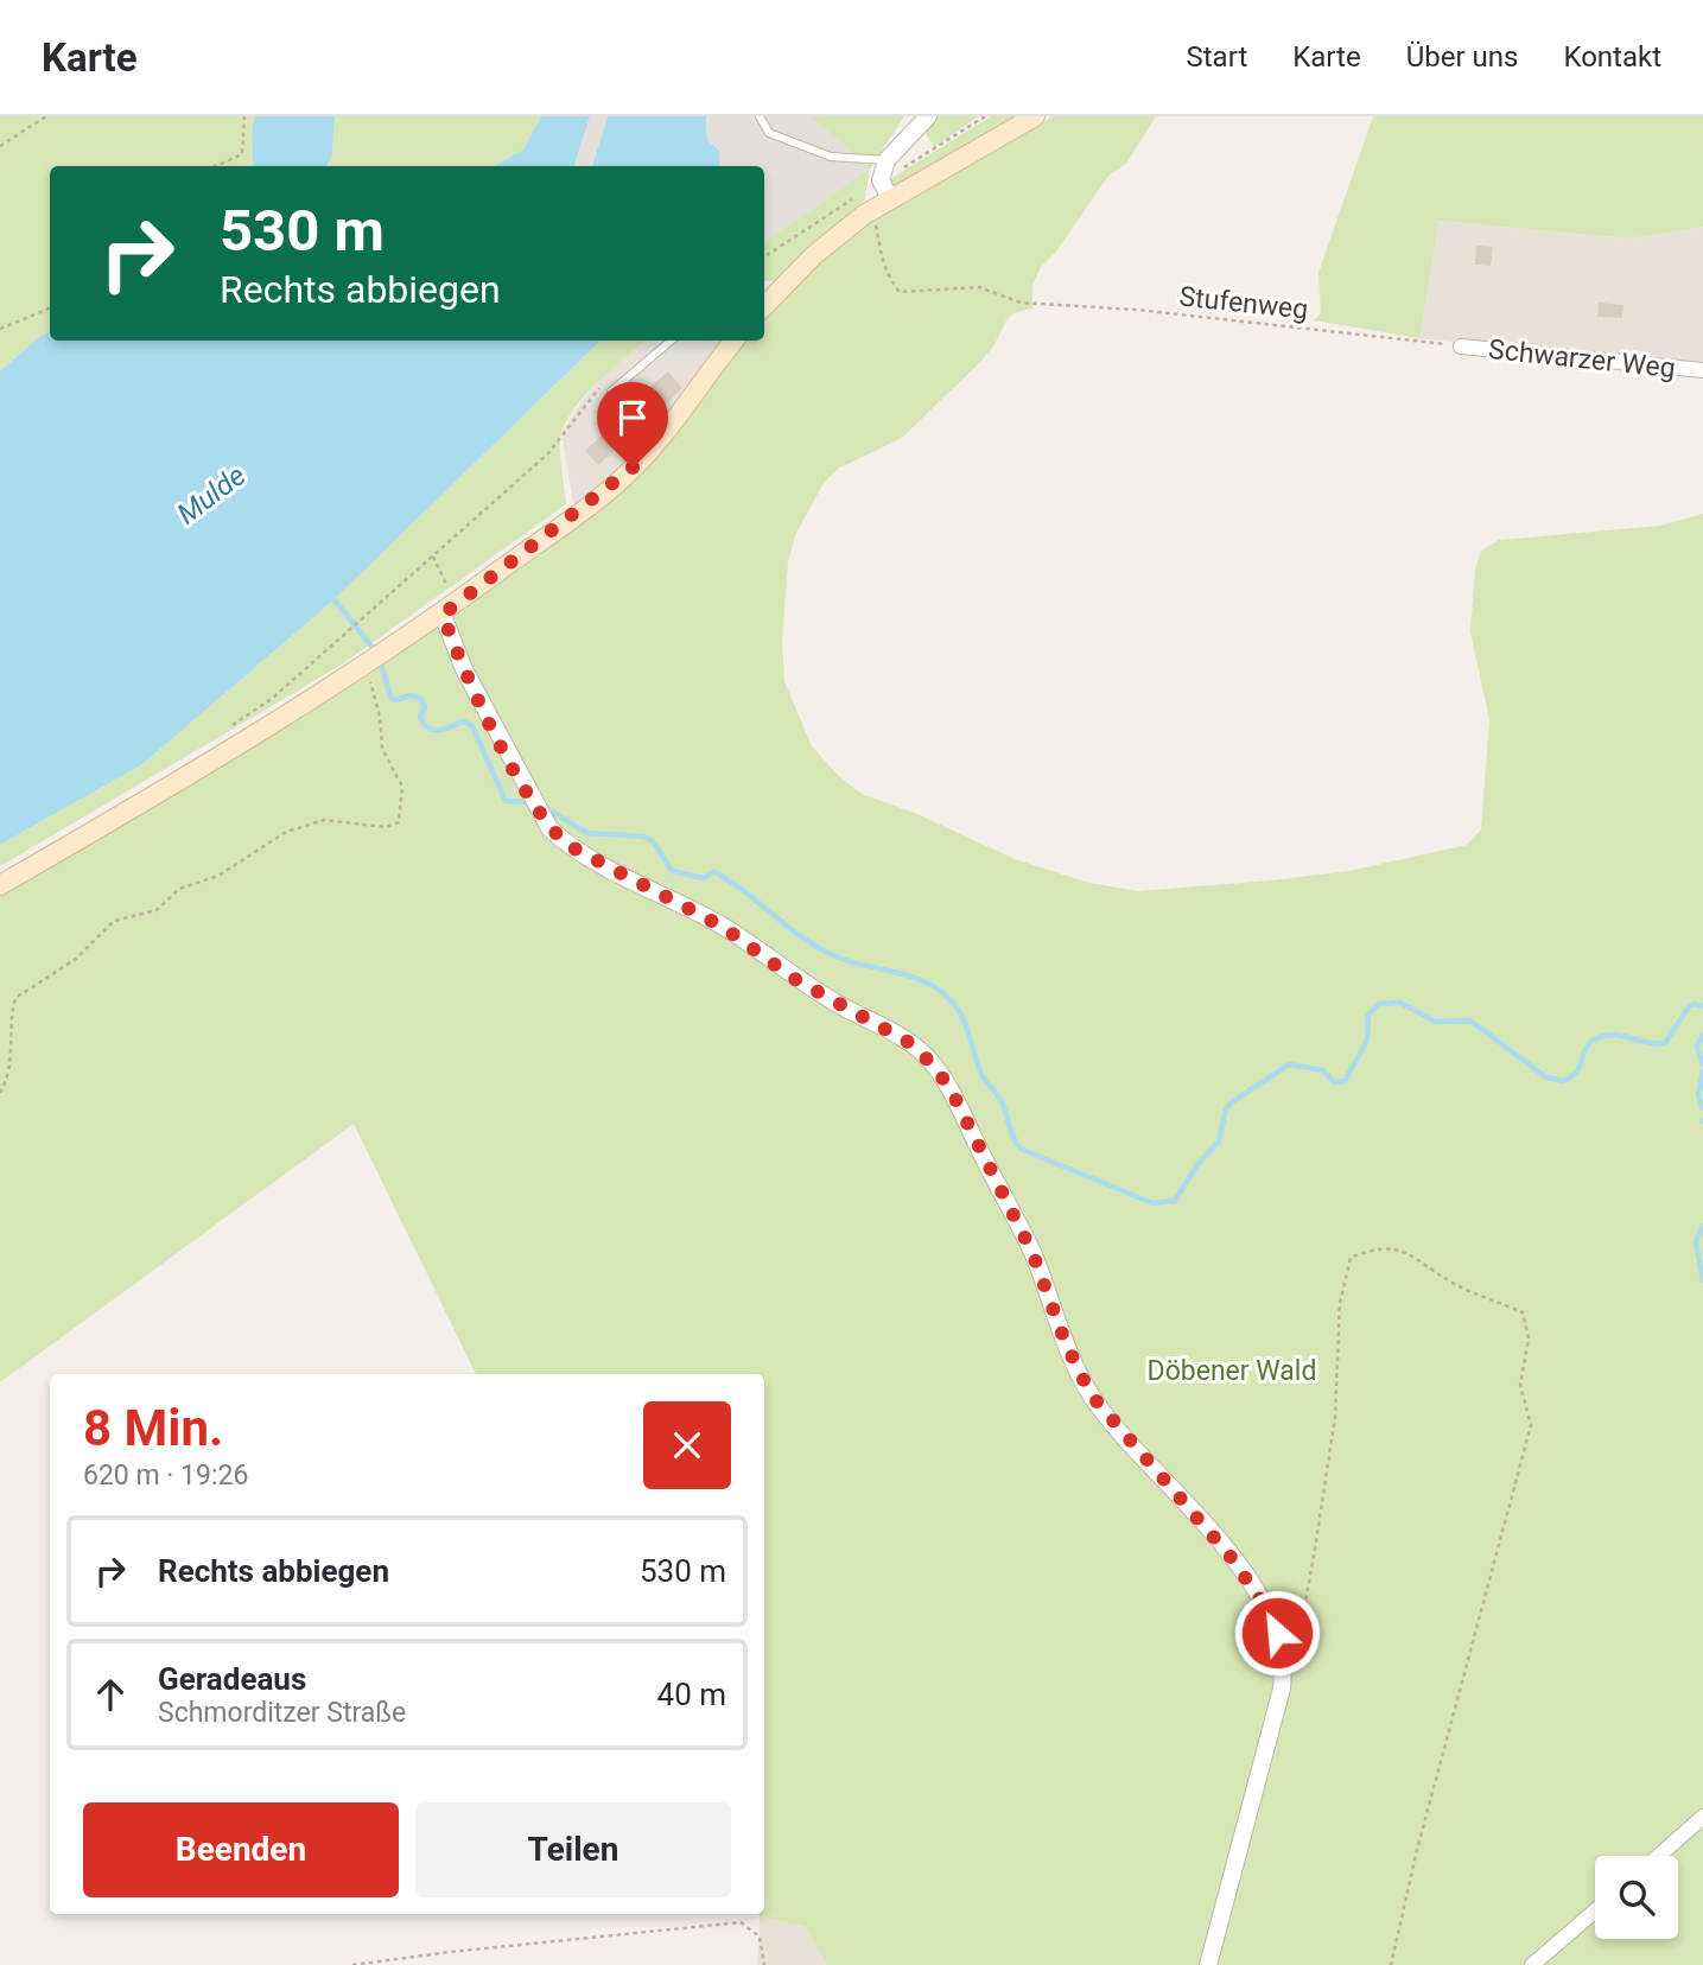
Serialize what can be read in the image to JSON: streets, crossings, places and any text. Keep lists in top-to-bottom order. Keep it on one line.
{"streets":{"street":["Schwarzer Weg"],"path":["Stufenweg"]},"crossings":[["Stufenweg","Schwarzer Weg"]],"water":["Mulde"],"parks":["Döbener Wald"],"page":{"header":"Karte","nav":["Start","Karte","Über uns","Kontakt"],"turn":["530 m","Rechts abbiegen"],"heading":["8 Min.","620 m · 19:26"],"list":[{"name":"Rechts abbiegen","value":"530 m"},{"name":"Geradeaus","note":"Schmorditzer Straße","value":"40 m"}],"buttons":["Beenden","Teilen"]}}
